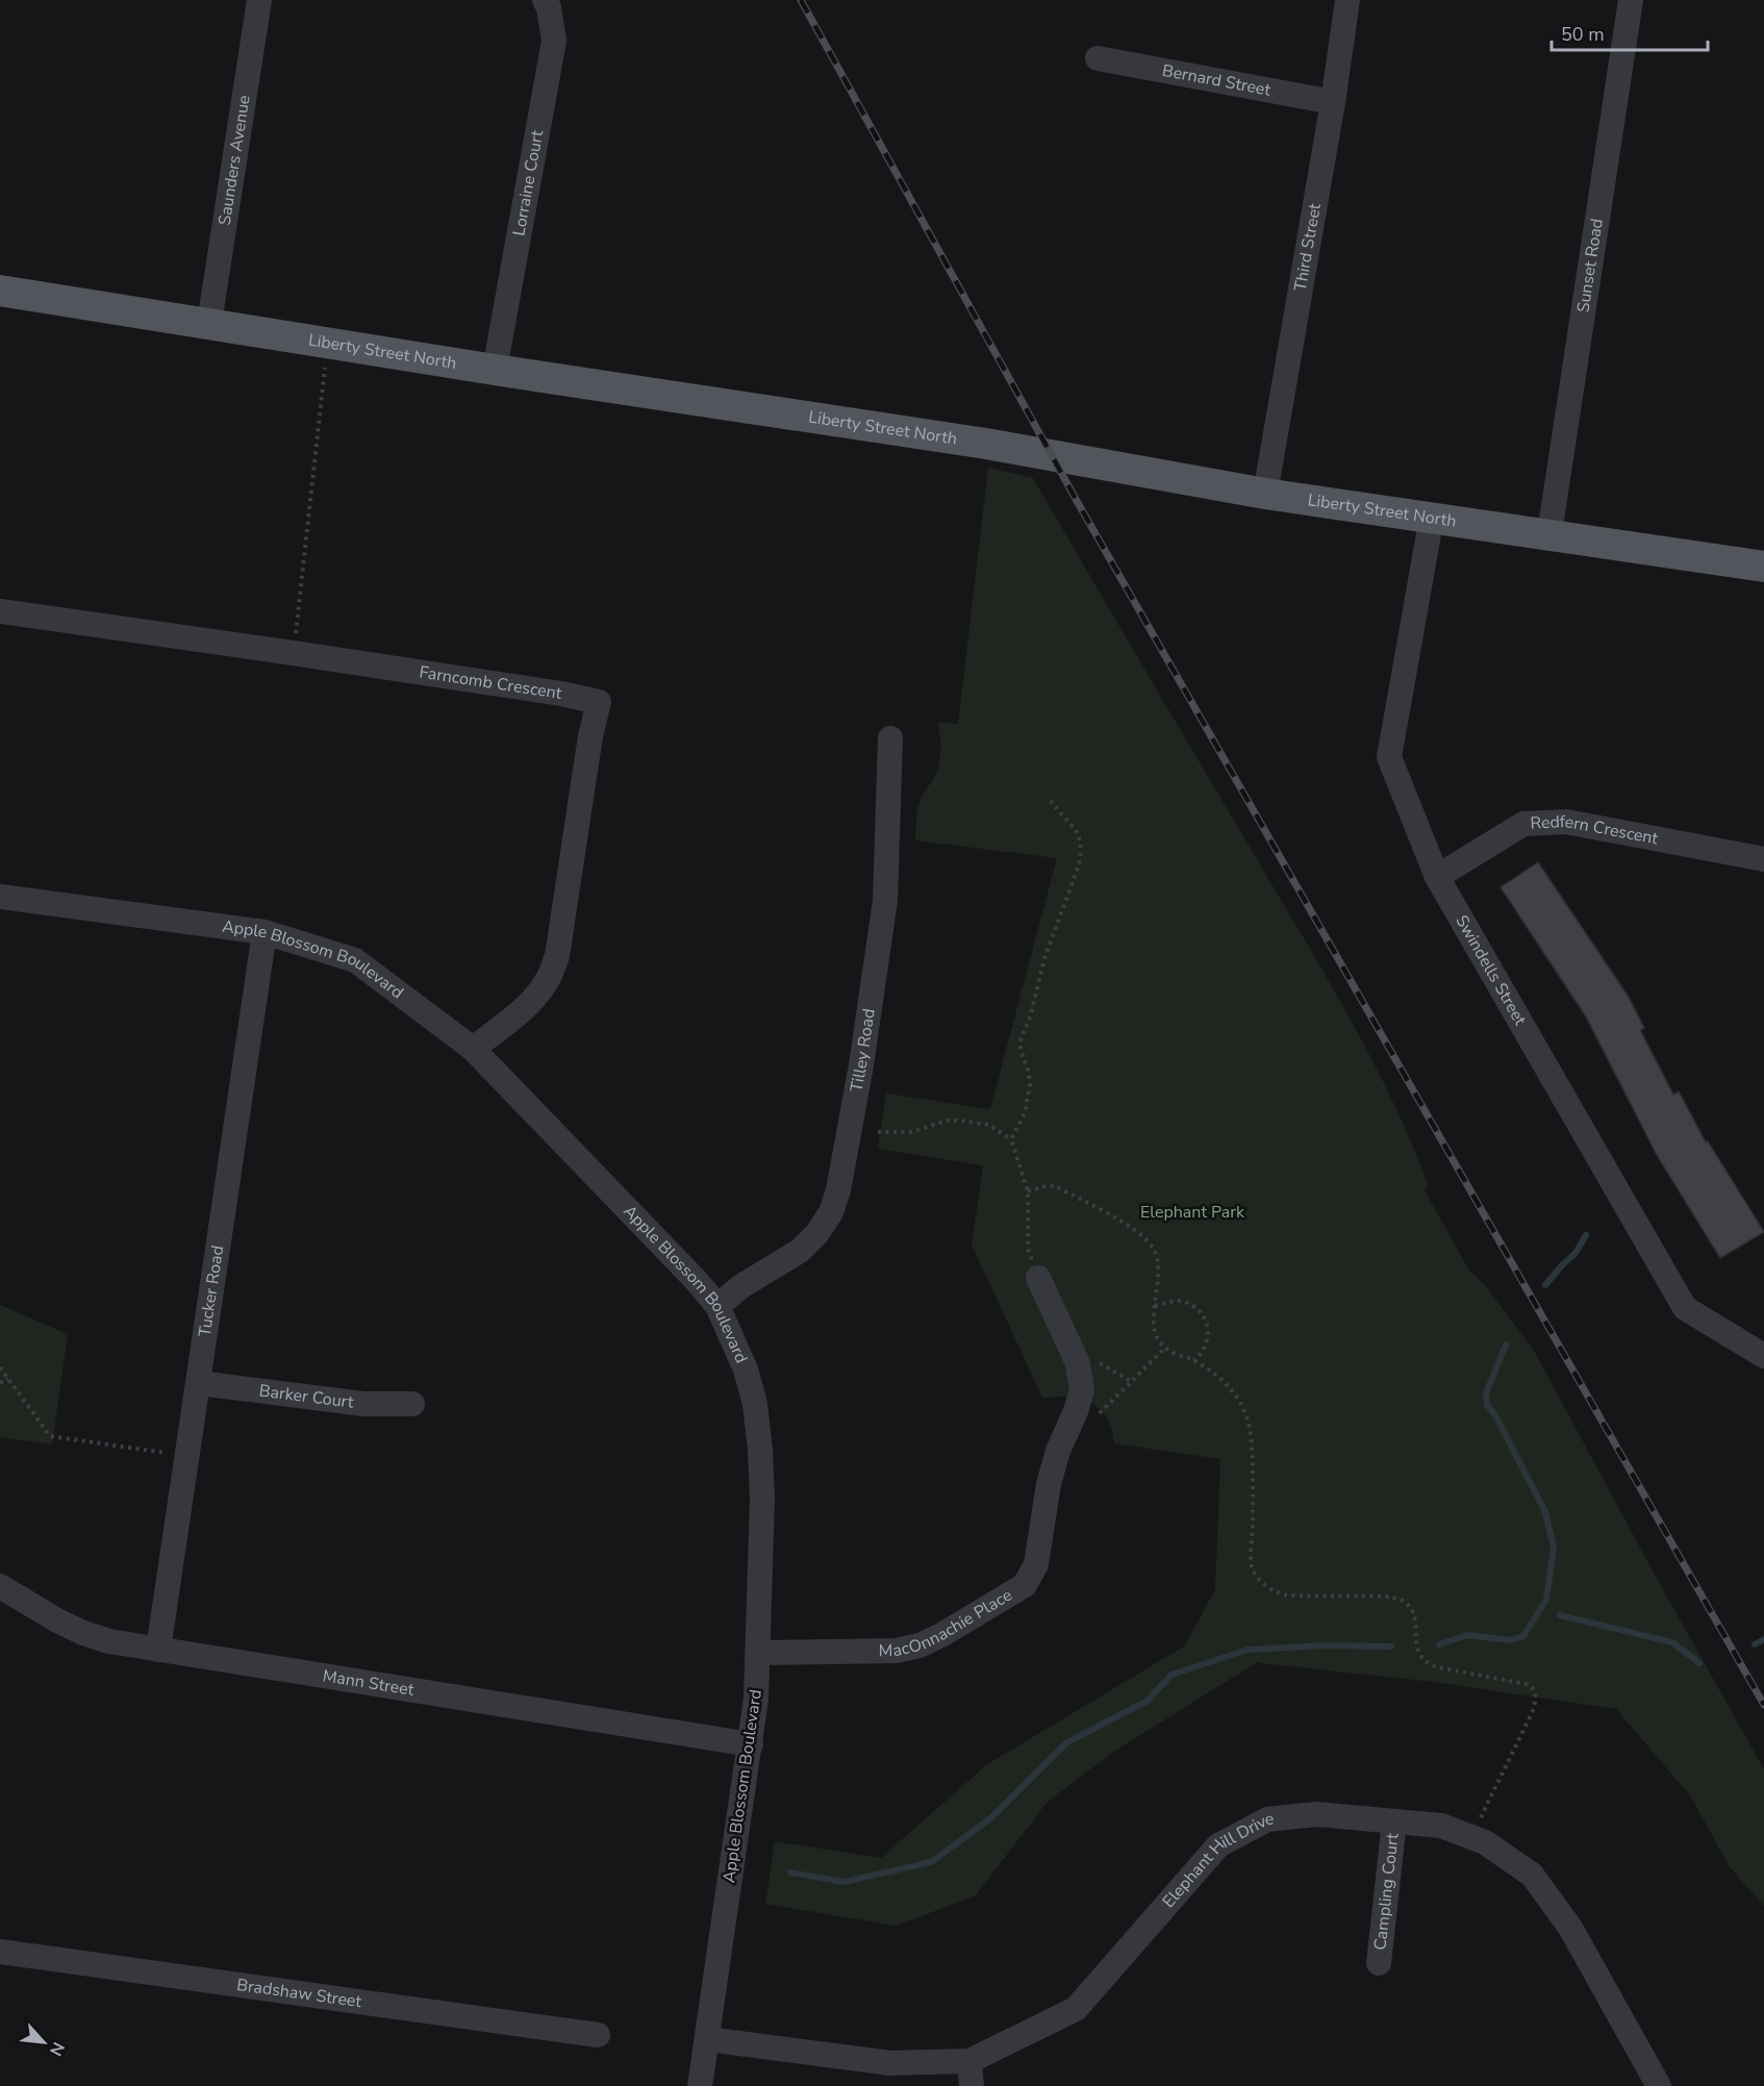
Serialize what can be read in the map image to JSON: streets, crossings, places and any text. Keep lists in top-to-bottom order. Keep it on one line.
{"streets":{"main road":["Liberty Street North"],"street":["Bernard Street","Saunders Avenue","Lorraine Court","Third Street","Sunset Road","Farncomb Crescent","Redfern Crescent","Apple Blossom Boulevard","Swindells Street","Tilley Road","Tucker Road","Barker Court","MacOnnachie Place","Mann Street","Elephant Hill Drive","Campling Court","Bradshaw Street"]},"crossings":[["Bernard Street","Third Street"],["Saunders Avenue","Liberty Street North"],["Lorraine Court","Liberty Street North"],["Third Street","Liberty Street North"],["Sunset Road","Liberty Street North"],["Liberty Street North","Swindells Street"],["Farncomb Crescent","Apple Blossom Boulevard"],["Redfern Crescent","Swindells Street"],["Apple Blossom Boulevard","Tilley Road"],["Apple Blossom Boulevard","Tucker Road"],["Apple Blossom Boulevard","MacOnnachie Place"],["Apple Blossom Boulevard","Mann Street"],["Apple Blossom Boulevard","Elephant Hill Drive"],["Tucker Road","Barker Court"],["Tucker Road","Mann Street"],["Elephant Hill Drive","Campling Court"]],"parks":["Elephant Park"],"scale_bar":"50 m","north":"bottom right"}
